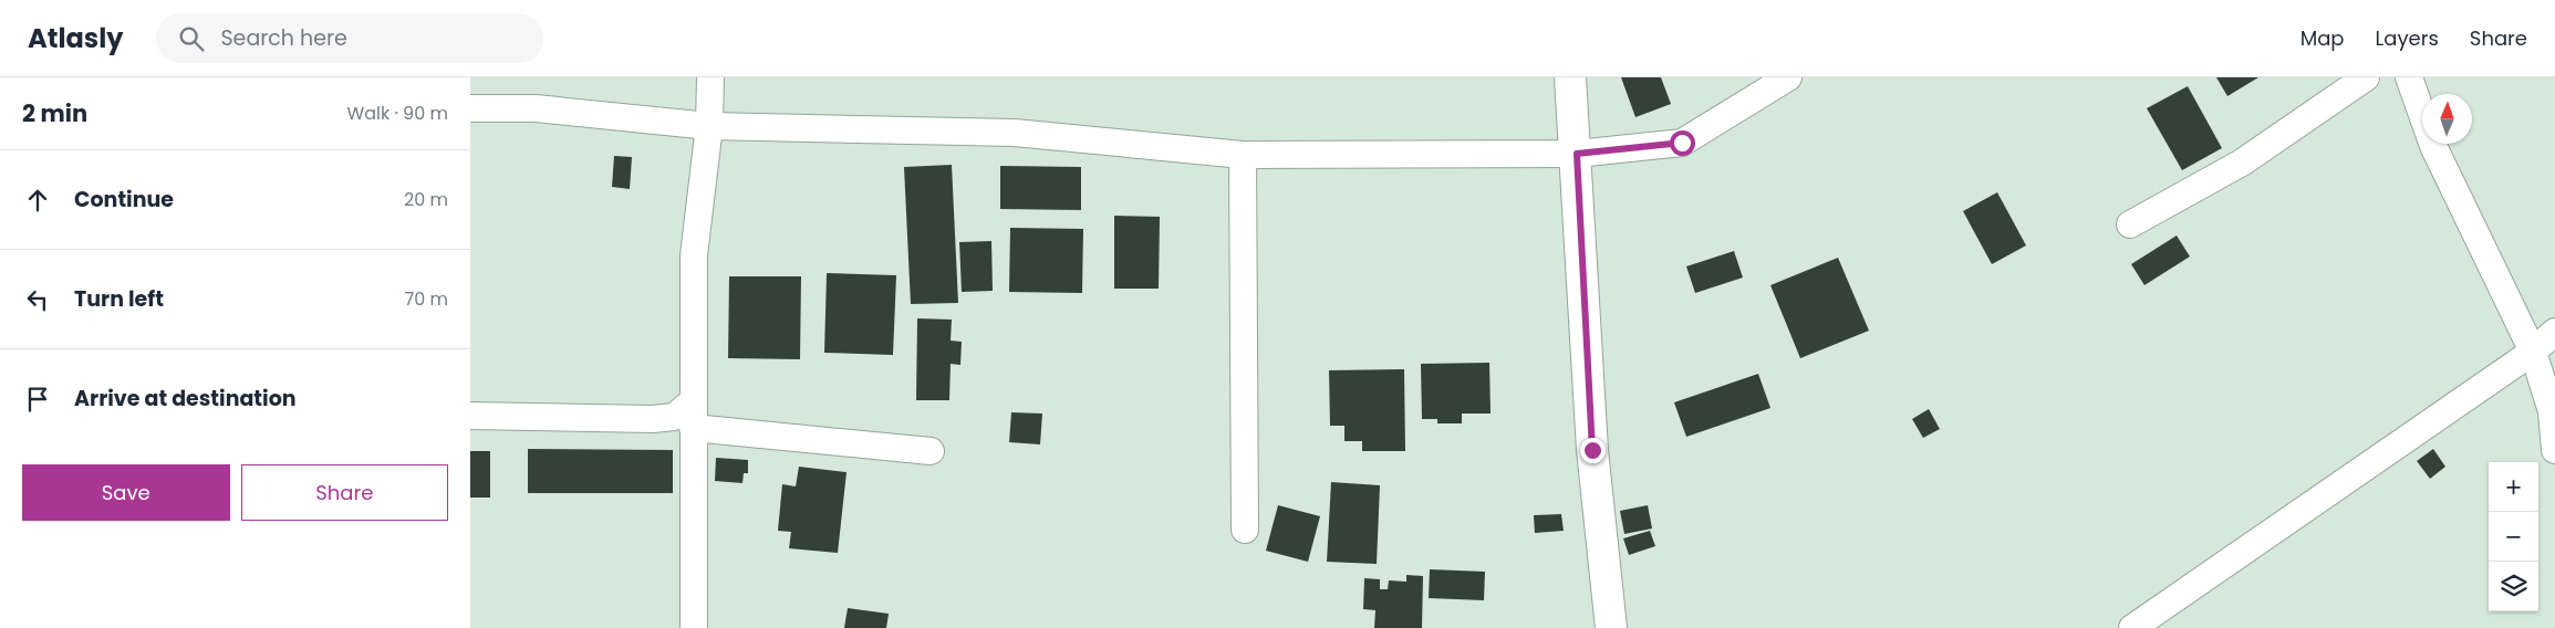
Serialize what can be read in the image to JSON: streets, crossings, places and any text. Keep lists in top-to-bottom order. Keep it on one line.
{"north":"top","page":{"header":"Atlasly","search":"Search here","nav":["Map","Layers","Share"],"heading":["2 min","Walk · 90 m"],"list":[["Continue","20 m"],["Turn left","70 m"],"Arrive at destination"],"buttons":["Save","Share"],"map_buttons":["+","−"]}}
